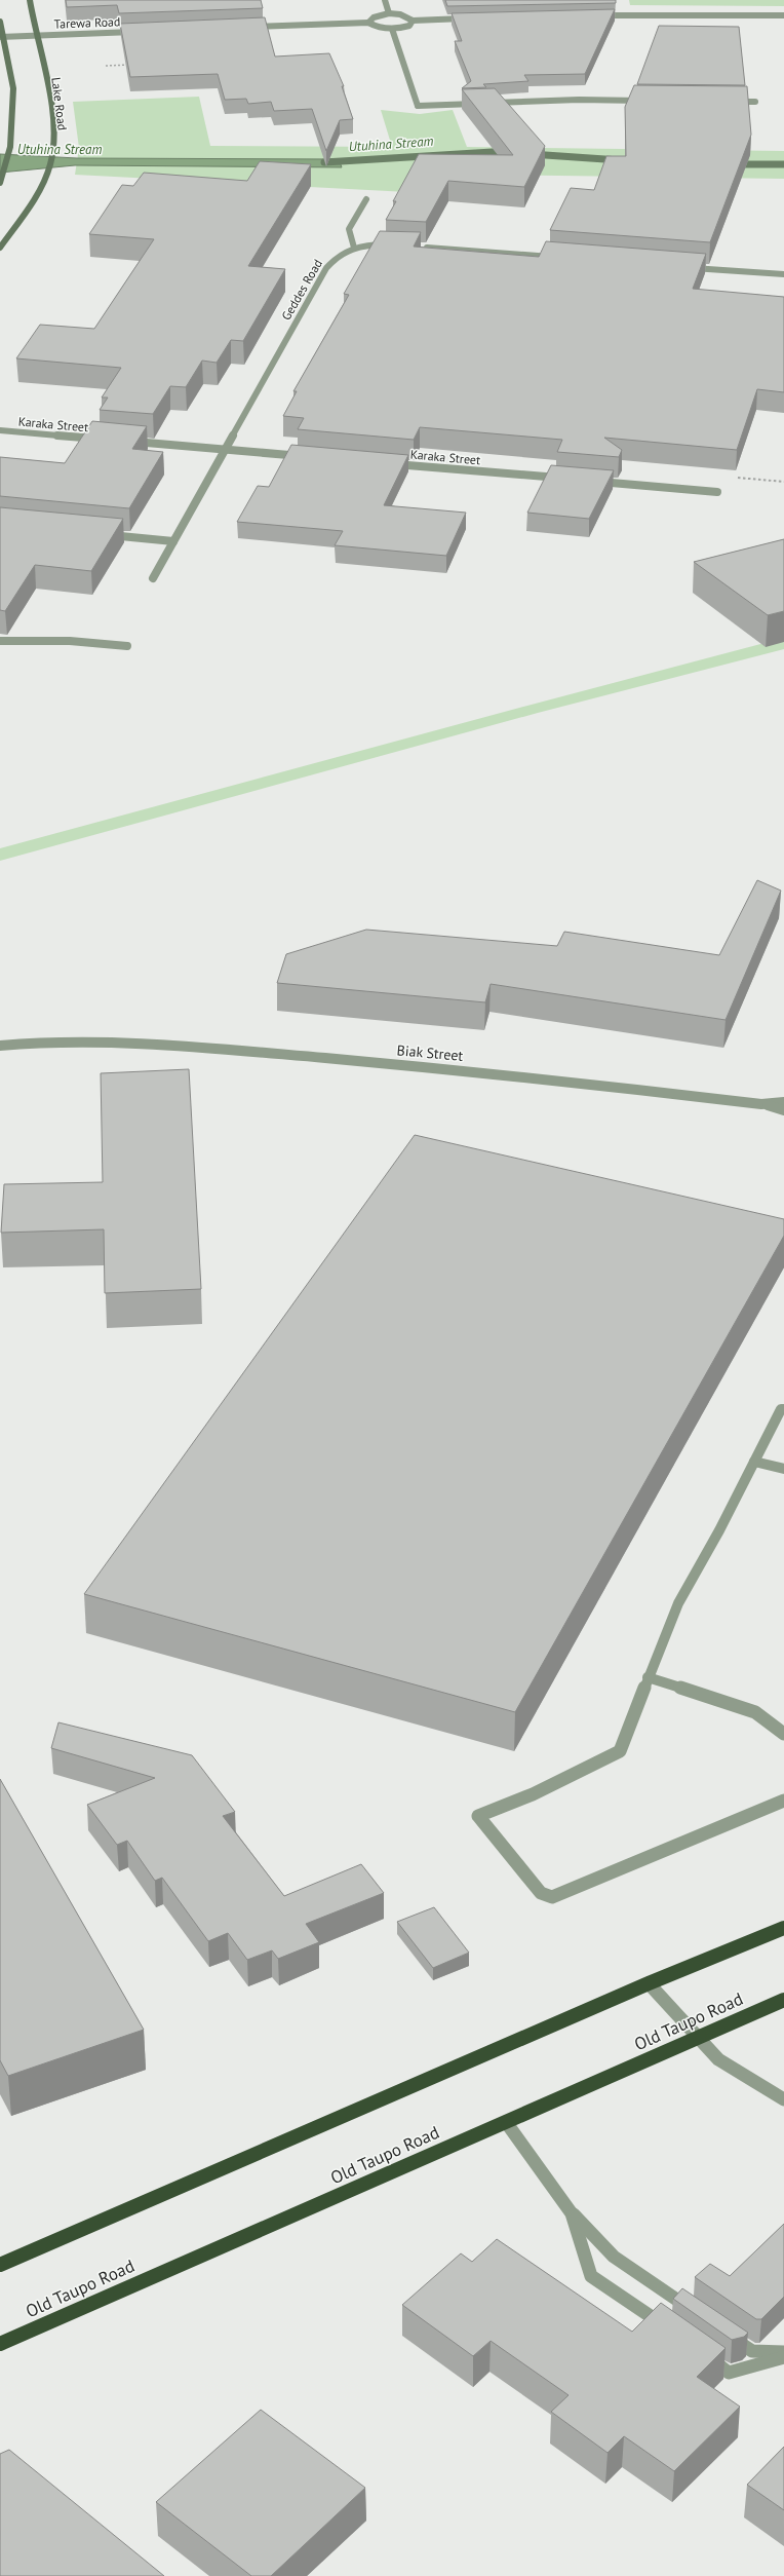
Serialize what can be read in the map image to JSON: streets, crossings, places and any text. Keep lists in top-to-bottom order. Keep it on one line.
{"streets":{"highway":["Old Taupo Road"],"main road":["Lake Road"],"street":["Tarewa Road","Geddes Road","Karaka Street","Biak Street"]},"crossings":[["Tarewa Road","Lake Road"]],"water":["Utuhina Stream"]}
